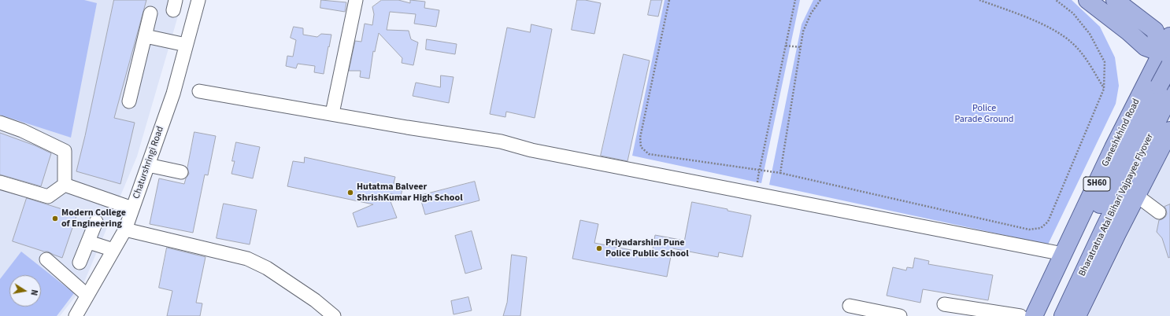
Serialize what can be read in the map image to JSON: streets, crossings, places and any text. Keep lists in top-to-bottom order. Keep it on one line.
{"streets":{"main road":["Ganeshkhind Road","SH60","Bharatratna Atal Bihari Vajpayee Flyover"],"street":["Chaturshringi Road"]},"crossings":[["Ganeshkhind Road","Bharatratna Atal Bihari Vajpayee Flyover"]],"parks":["Police Parade Ground"],"places":["Hutatma Balveer ShrishKumar High School","Modern College of Engineering","Priyadarshini Pune Police Public School"],"north":"right"}
